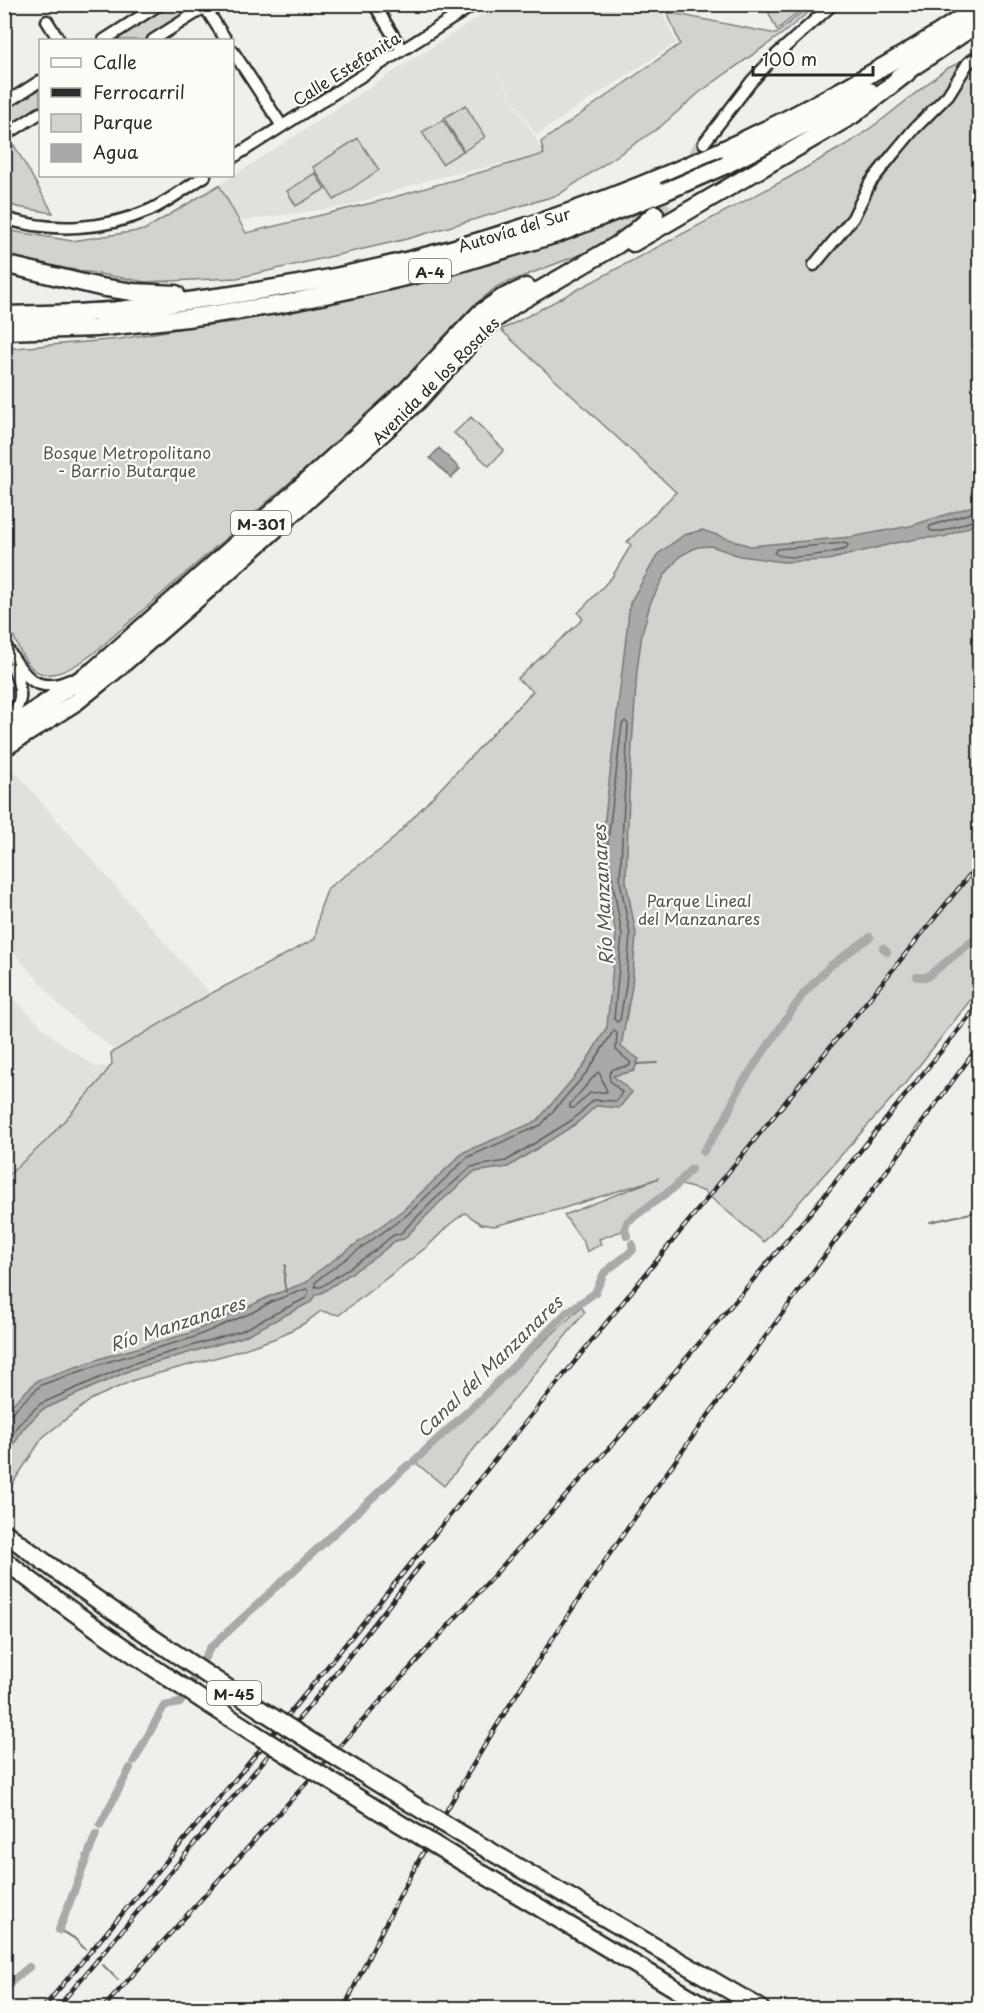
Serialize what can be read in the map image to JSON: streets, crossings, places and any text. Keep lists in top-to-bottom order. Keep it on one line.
{"streets":{"highway":["Autovía del Sur","A-4","Avenida de los Rosales","M-301","M-45"],"street":["Calle Estefanita"]},"crossings":[["Avenida de los Rosales","M-301"]],"water":["Río Manzanares","Canal del Manzanares"],"parks":["Bosque Metropolitano - Barrio Butarque","Parque Lineal del Manzanares"],"legend":["Calle","Ferrocarril","Parque","Agua"],"scale_bar":"100 m"}
